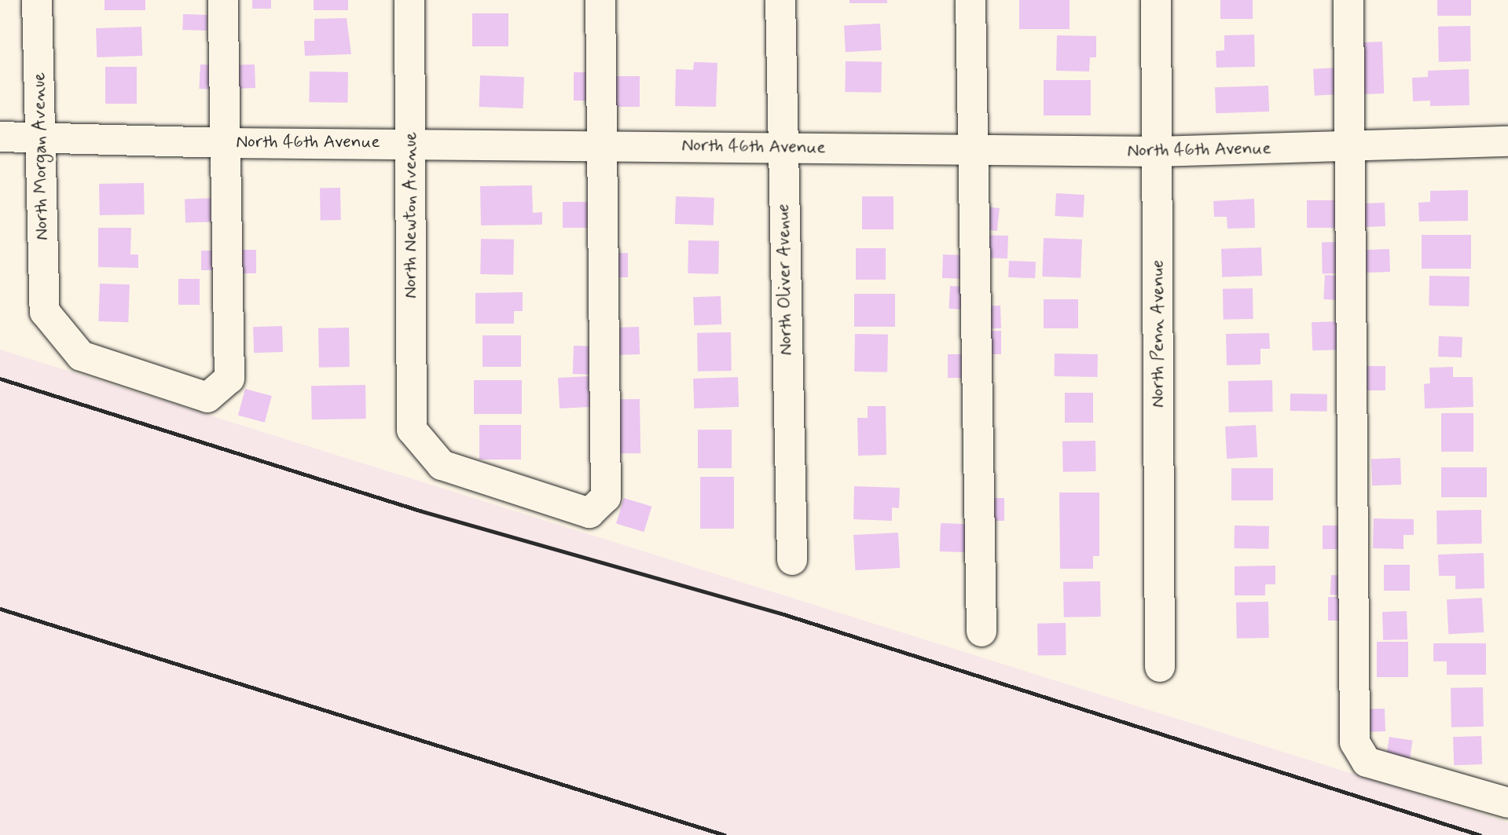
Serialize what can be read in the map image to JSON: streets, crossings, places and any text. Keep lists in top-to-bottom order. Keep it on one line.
{"streets":{"street":["North 46th Avenue","North Morgan Avenue","North Newton Avenue","North Oliver Avenue","North Penn Avenue"]},"crossings":[["North 46th Avenue","North Morgan Avenue"],["North 46th Avenue","North Newton Avenue"],["North 46th Avenue","North Oliver Avenue"],["North 46th Avenue","North Penn Avenue"]]}
